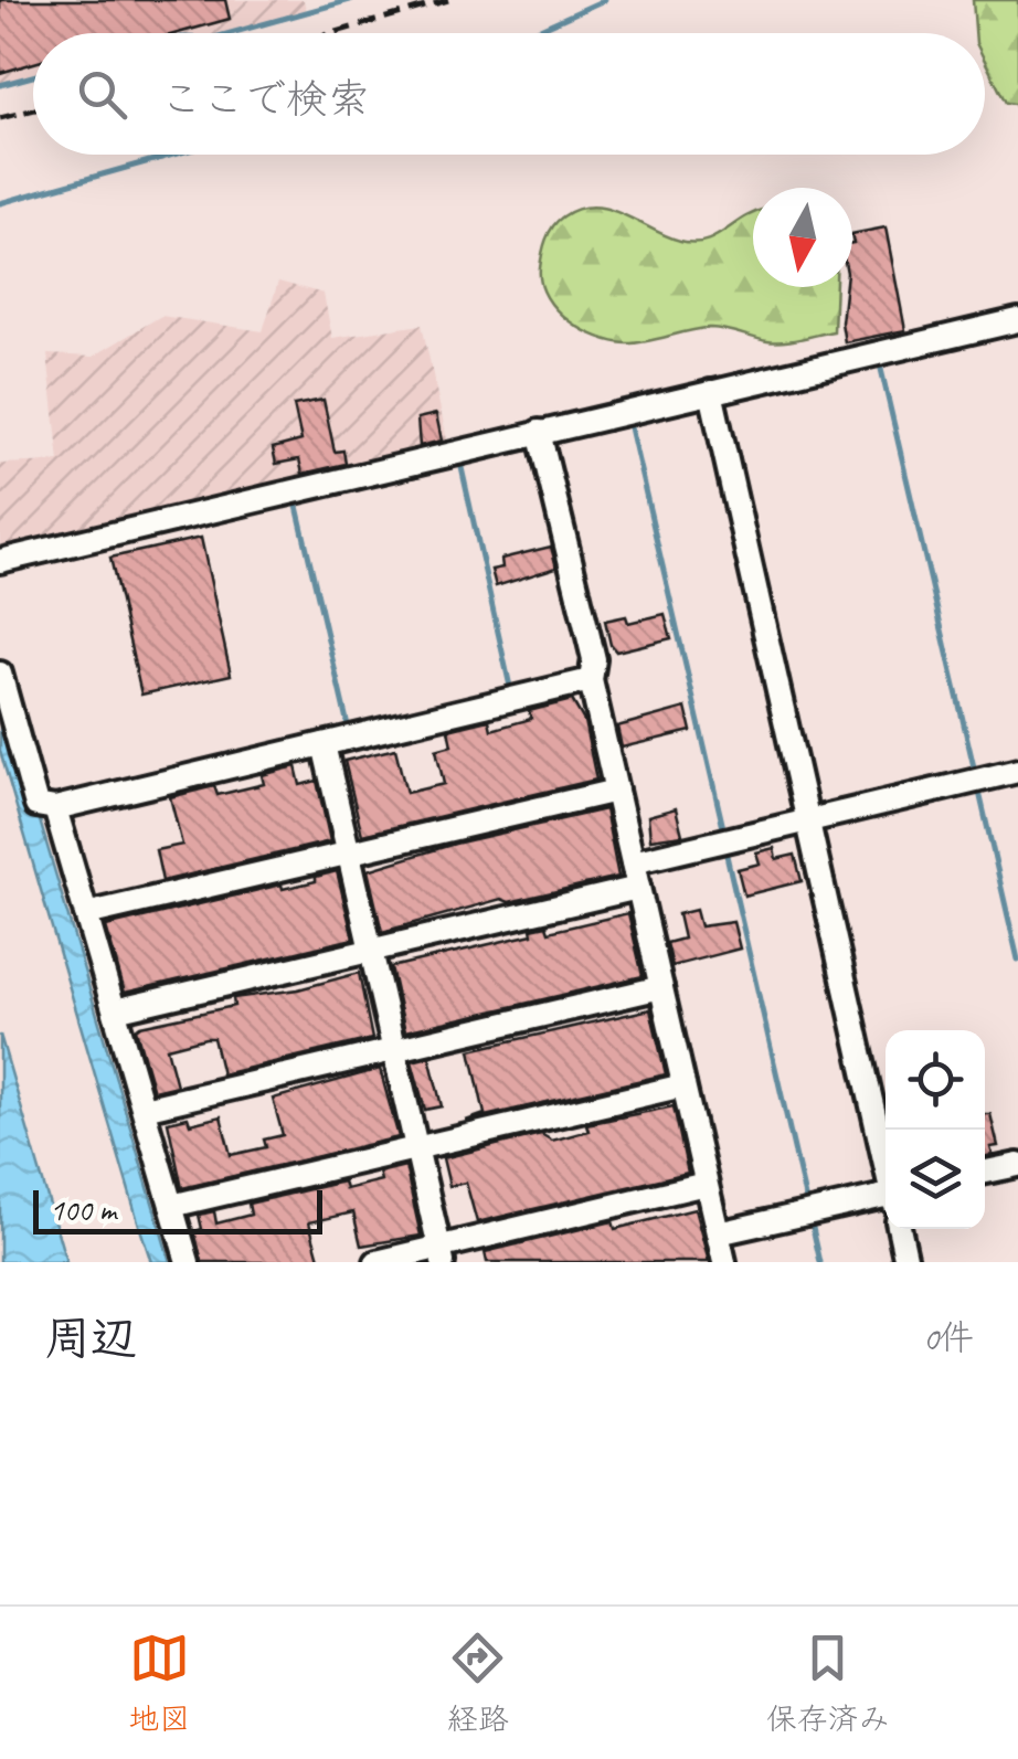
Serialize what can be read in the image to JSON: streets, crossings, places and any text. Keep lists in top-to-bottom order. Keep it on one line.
{"scale_bar":"100 m","north":"bottom","page":{"search":"ここで検索","scale":"100 m","heading":["周辺","0件"],"nav":["地図","経路","保存済み"]}}
